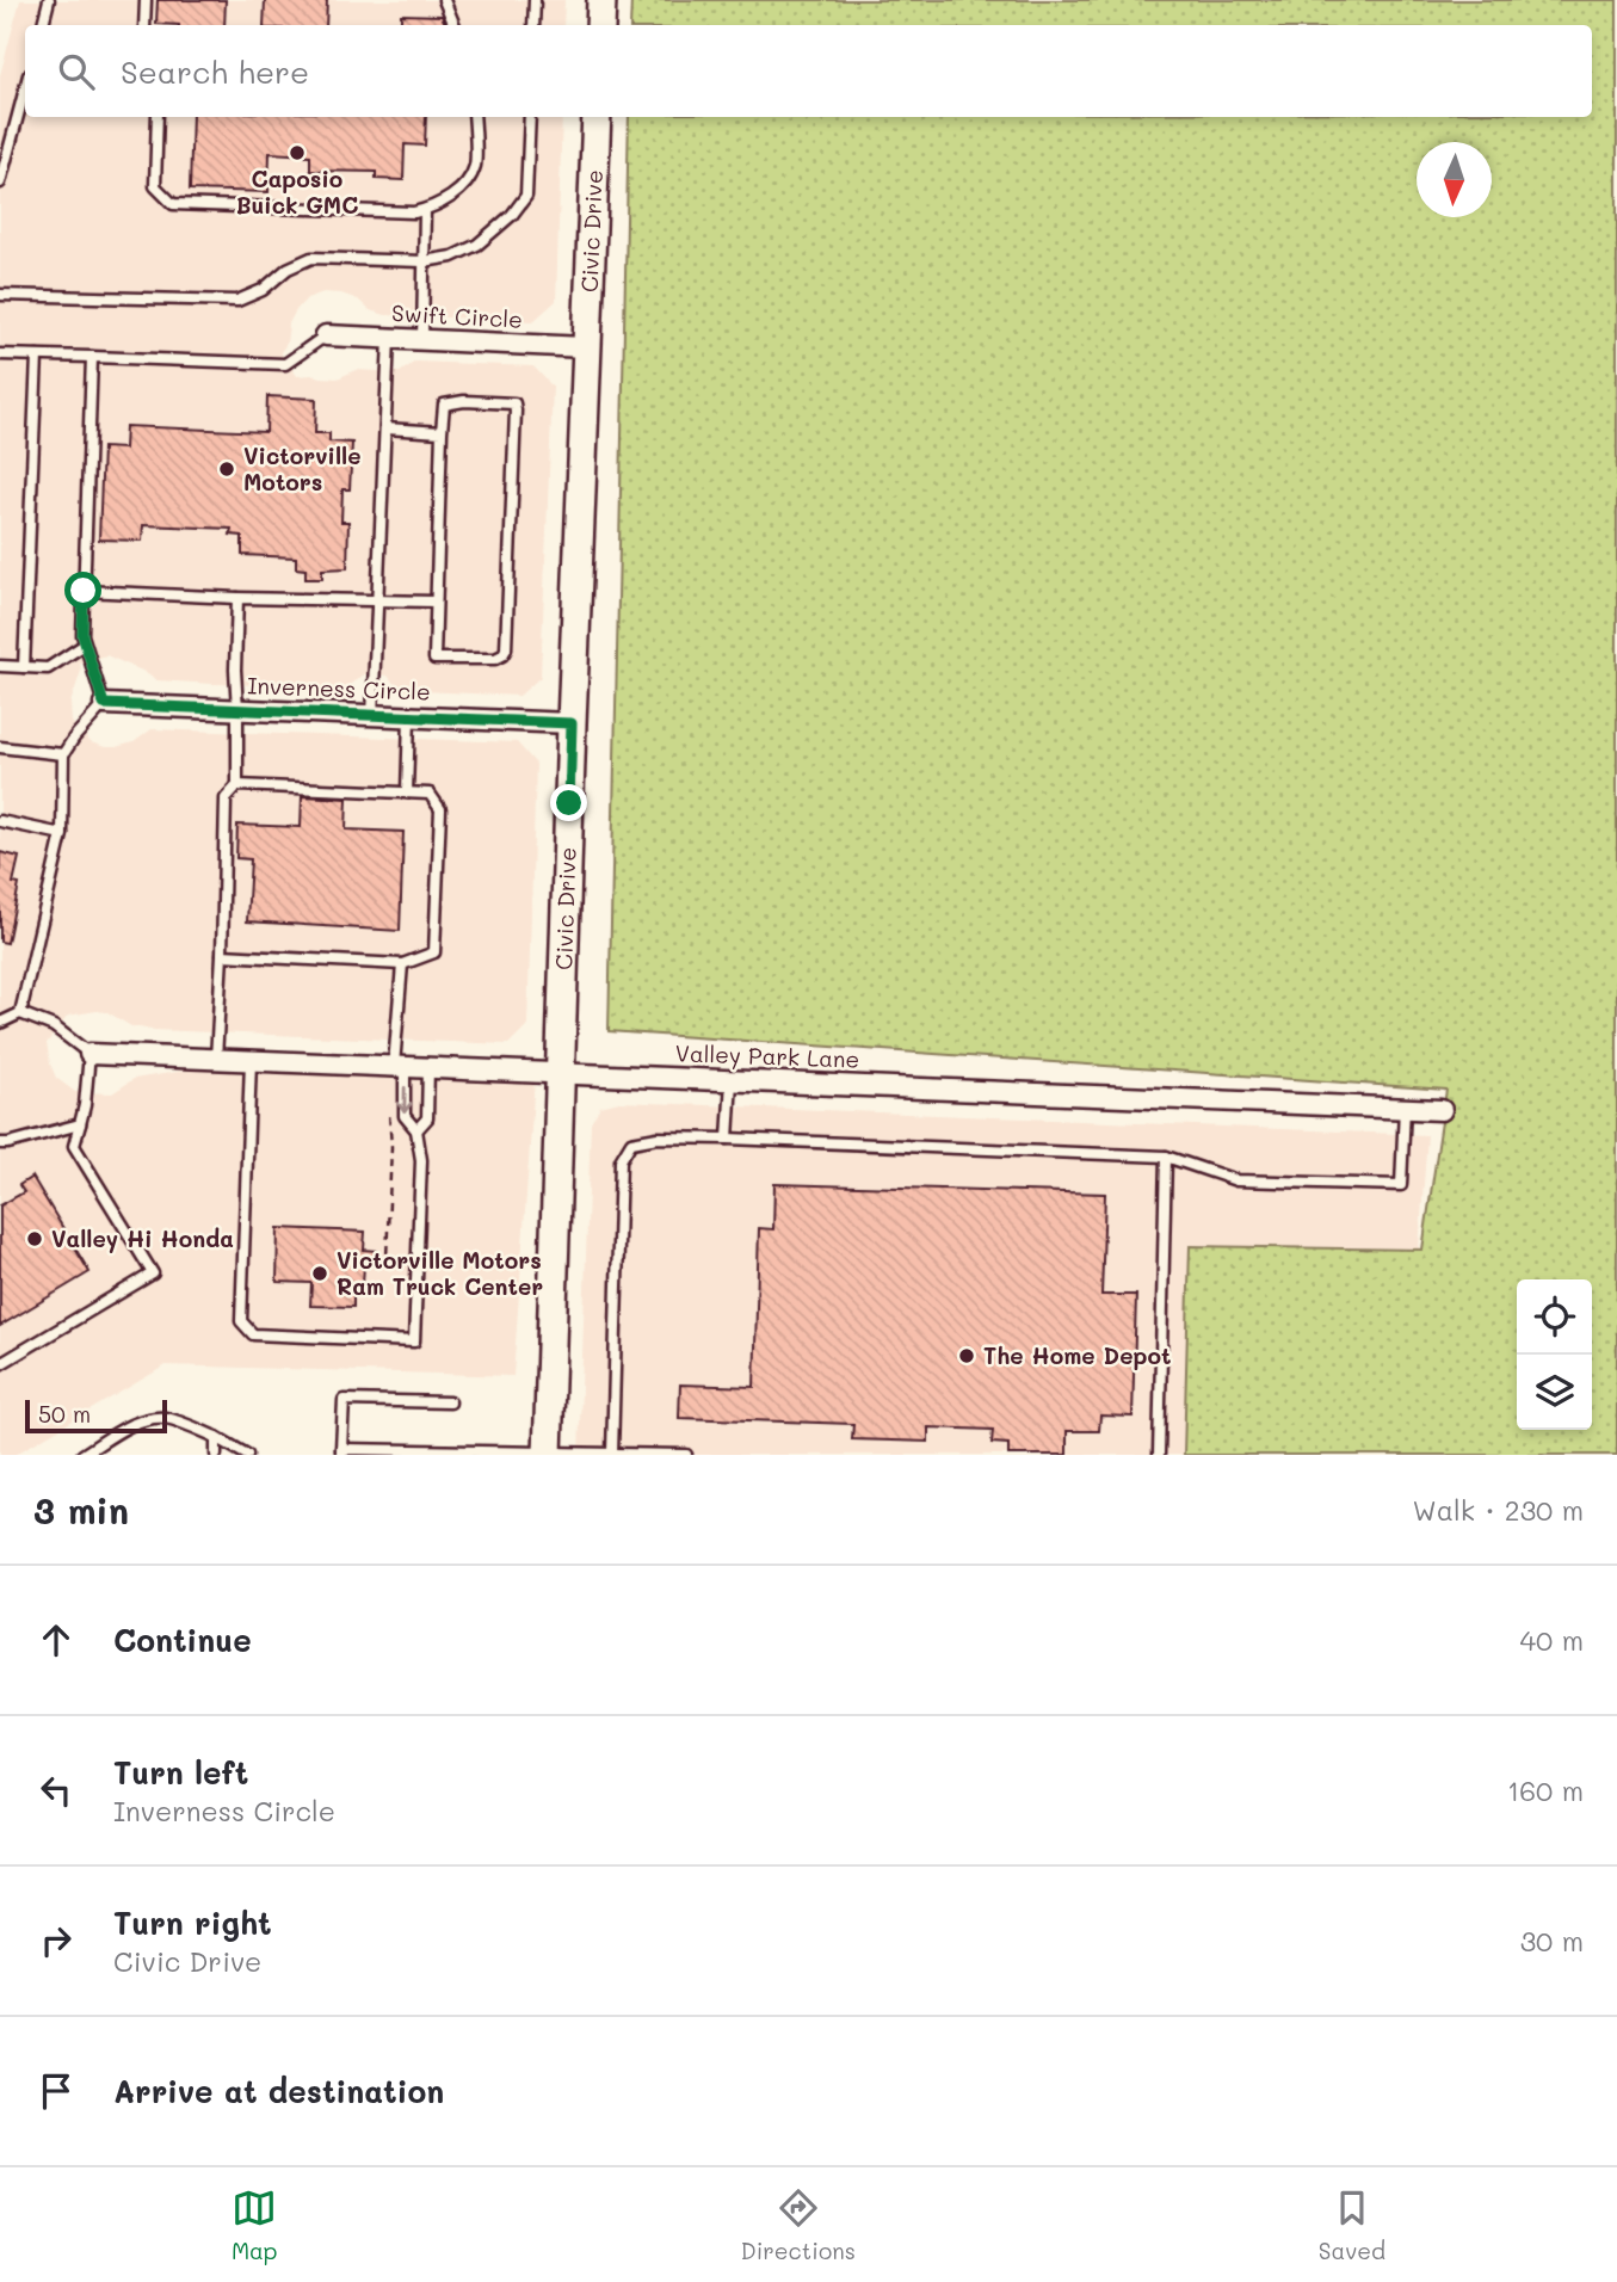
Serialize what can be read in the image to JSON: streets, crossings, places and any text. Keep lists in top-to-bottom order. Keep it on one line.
{"streets":{"street":["Civic Drive","Swift Circle","Inverness Circle","Valley Park Lane"]},"crossings":[["Civic Drive","Swift Circle"],["Civic Drive","Inverness Circle"],["Civic Drive","Valley Park Lane"]],"places":["Caposio Buick GMC","Victorville Motors","Valley Hi Honda","Victorville Motors Ram Truck Center","The Home Depot"],"scale_bar":"50 m","north":"bottom","page":{"search":"Search here","scale":"50 m","heading":["3 min","Walk · 230 m"],"list":[["Continue","40 m"],["Turn left","Inverness Circle","160 m"],["Turn right","Civic Drive","30 m"],"Arrive at destination"],"nav":["Map","Directions","Saved"]}}
